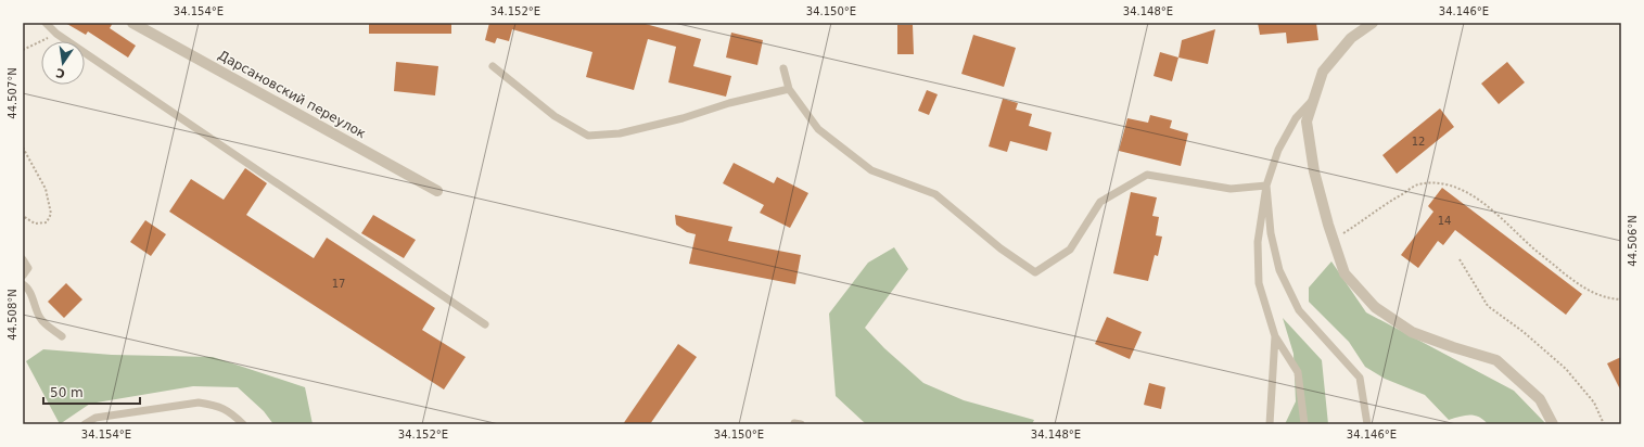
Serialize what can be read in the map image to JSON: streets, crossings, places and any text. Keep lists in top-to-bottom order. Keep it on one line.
{"streets":{"street":["Дарсановский переулок"]},"house_numbers":["12","14","17"],"scale_bar":"50 m","north":"bottom","coordinates":["34.154°E","34.152°E","34.150°E","34.148°E","34.146°E","44.507°N","44.506°N","44.508°N"]}
